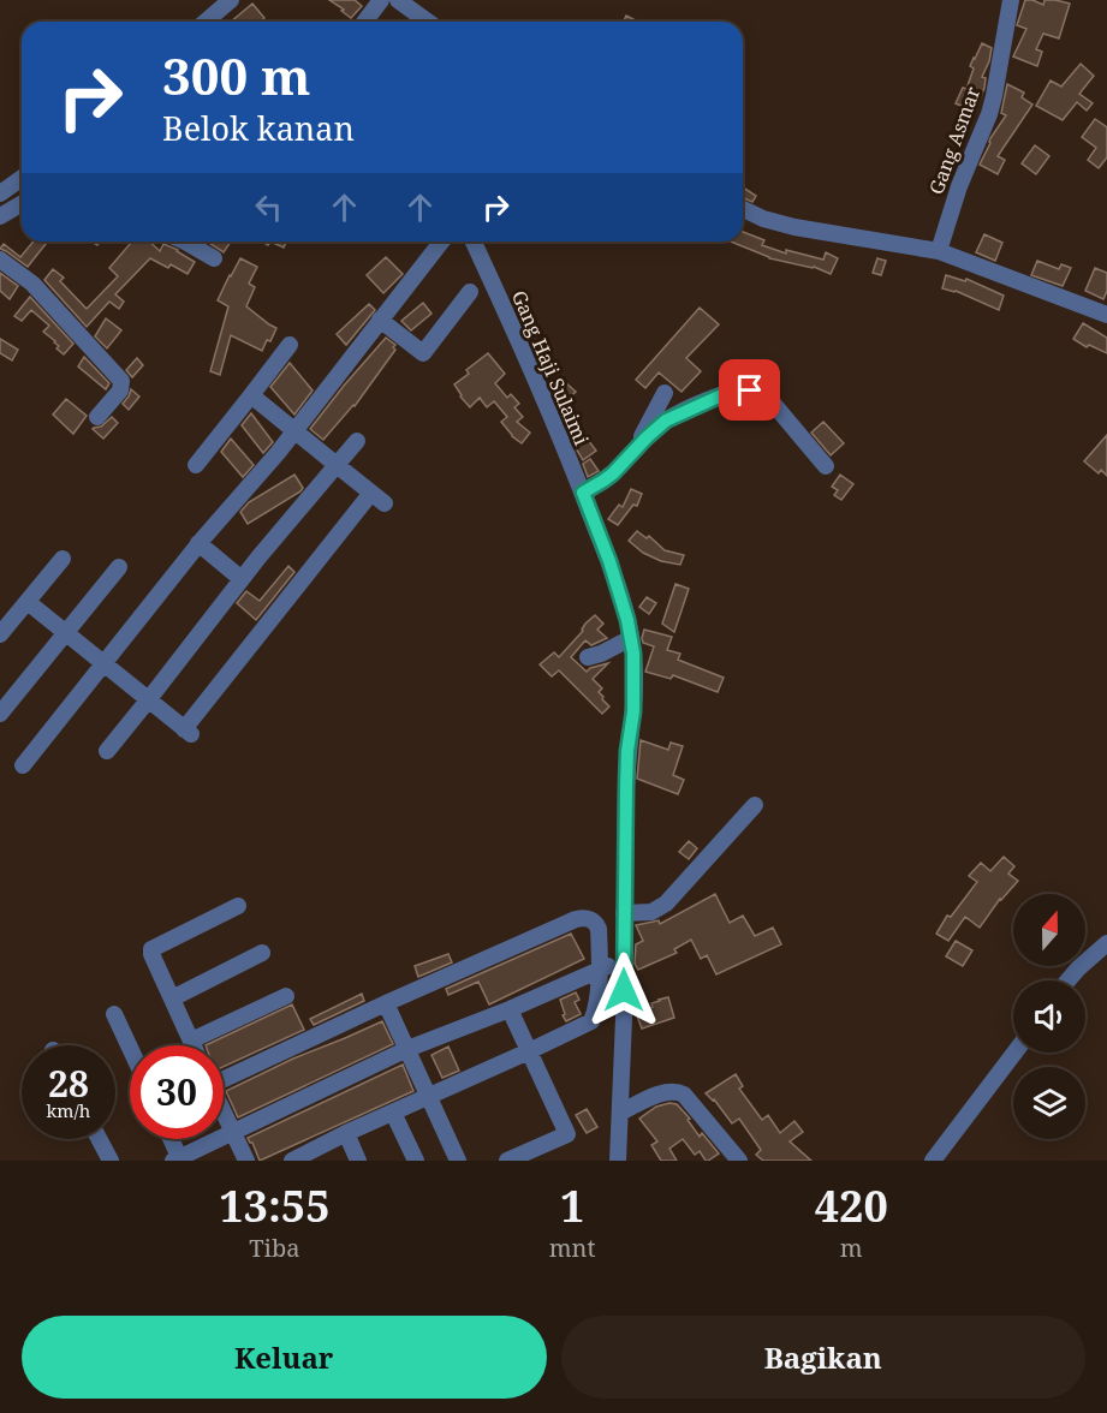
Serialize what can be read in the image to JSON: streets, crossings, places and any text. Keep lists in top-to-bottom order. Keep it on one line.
{"streets":{"street":["Gang Asmar","Gang Haji Sulaimi"]},"north":"top","page":{"turn":["300 m","Belok kanan"],"speed":"28 km/h","limit":"30","eta":["13:55","Tiba","1","mnt","420","m"],"buttons":["Keluar","Bagikan"]}}
